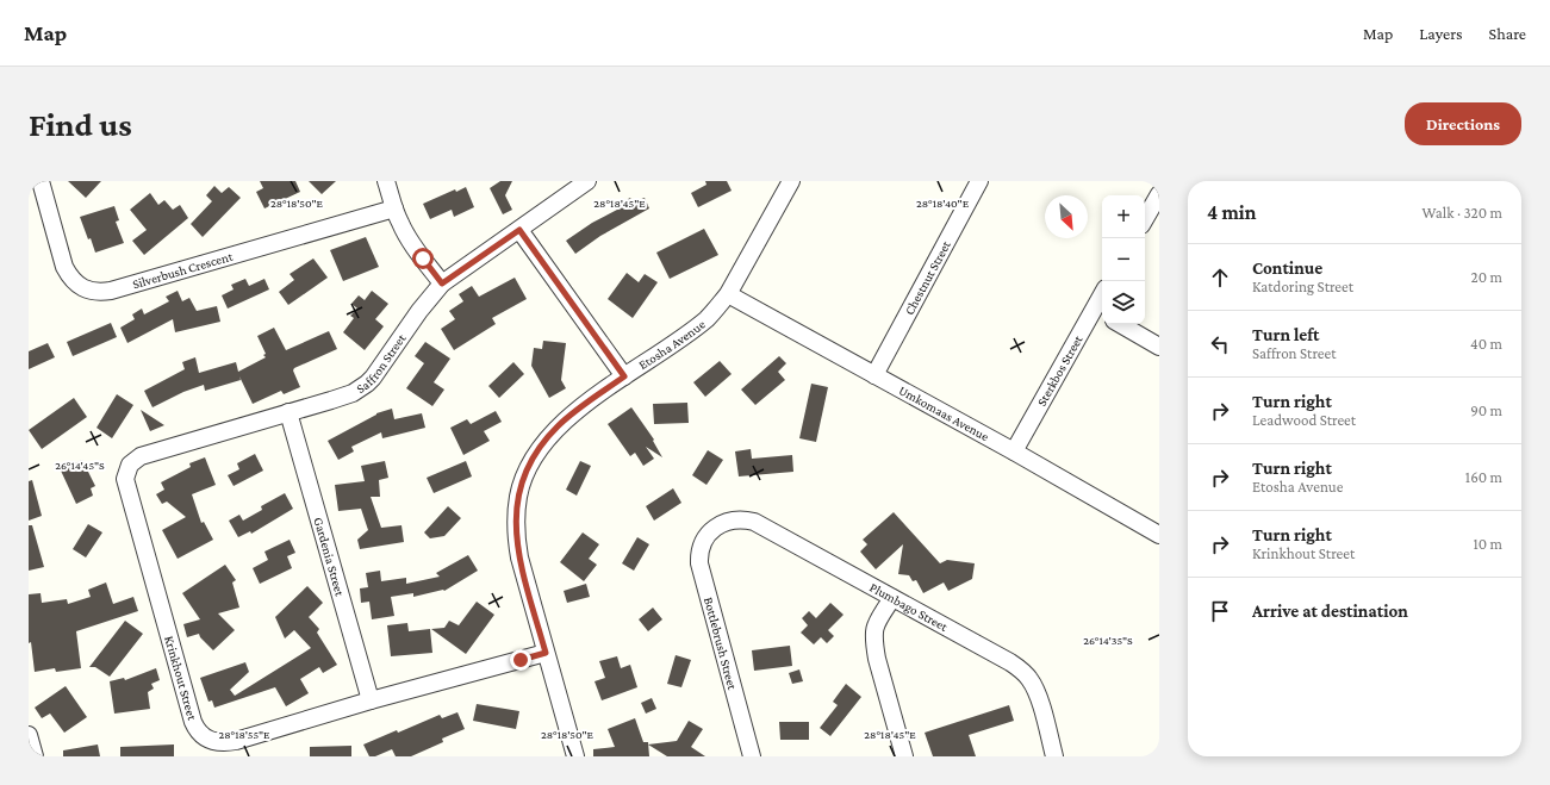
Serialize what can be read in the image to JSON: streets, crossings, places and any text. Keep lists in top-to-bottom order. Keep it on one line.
{"streets":{"street":["Silverbush Crescent","Chestnut Street","Etosha Avenue","Saffron Street","Sterkbos Street","Umkomaas Avenue","Gardenia Street","Plumbago Street","Bottlebrush Street","Krinkhout Street"]},"crossings":[["Chestnut Street","Umkomaas Avenue"],["Etosha Avenue","Umkomaas Avenue"],["Etosha Avenue","Krinkhout Street"],["Saffron Street","Gardenia Street"],["Saffron Street","Krinkhout Street"],["Sterkbos Street","Umkomaas Avenue"],["Gardenia Street","Krinkhout Street"],["Plumbago Street","Bottlebrush Street"]],"north":"bottom right","page":{"header":"Map","nav":["Map","Layers","Share"],"buttons":"Directions","title":"Find us","heading":["4 min","Walk · 320 m"],"map_buttons":["+","−"],"list":[["Continue","Katdoring Street","20 m"],["Turn left","Saffron Street","40 m"],["Turn right","Leadwood Street","90 m"],["Turn right","Etosha Avenue","160 m"],["Turn right","Krinkhout Street","10 m"],"Arrive at destination"]},"coordinates":["28°18'50\"E","28°18'40\"E","28°18'45\"E","26°14'45\"S","26°14'35\"S","28°18'55\"E"]}
